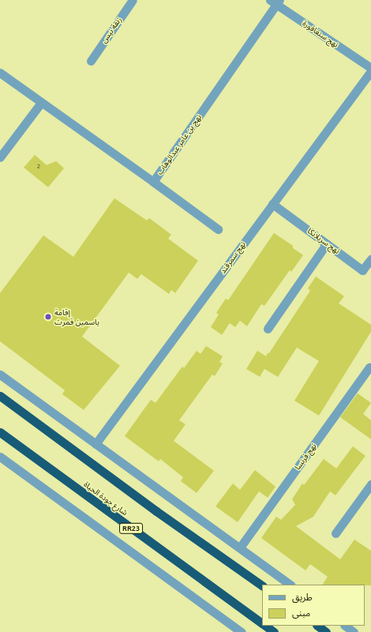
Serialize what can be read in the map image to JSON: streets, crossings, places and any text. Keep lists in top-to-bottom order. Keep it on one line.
{"streets":{"highway":["شارع جودة الحياة","RR23"],"street":["زنقة نيس","نهج سنغافورة","نهج بن عامر عبدالوهاب","نهج سريلانكا","نهج سمرقند","نهج فرنسا"]},"crossings":[["نهج سنغافورة","نهج بن عامر عبدالوهاب"],["نهج سريلانكا","نهج سمرقند"]],"places":["إقامة ياسمين قمرت"],"house_numbers":["2"],"legend":["طريق","مبنى"]}
